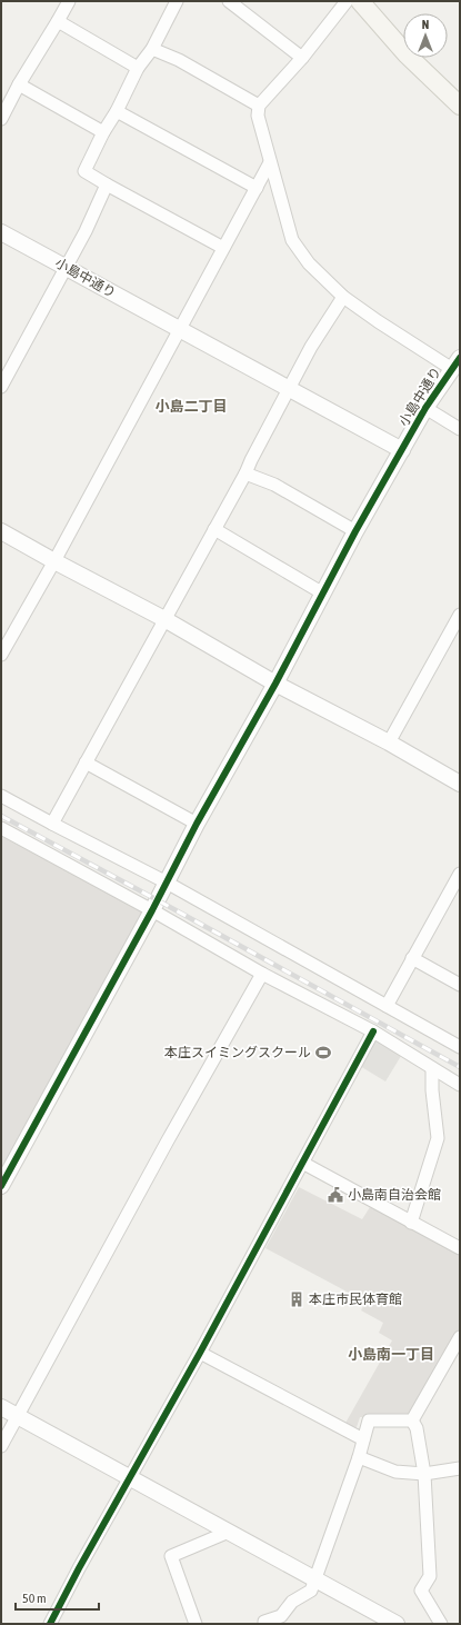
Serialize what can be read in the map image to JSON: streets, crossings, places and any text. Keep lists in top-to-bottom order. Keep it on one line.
{"streets":{"street":["小島中通り"]},"districts":["小島二丁目","小島南一丁目"],"places":{"sports":["本庄スイミングスクール"],"public building":["小島南自治会館"],"building":["本庄市民体育館"]},"scale_bar":"50 m","north":"top"}
